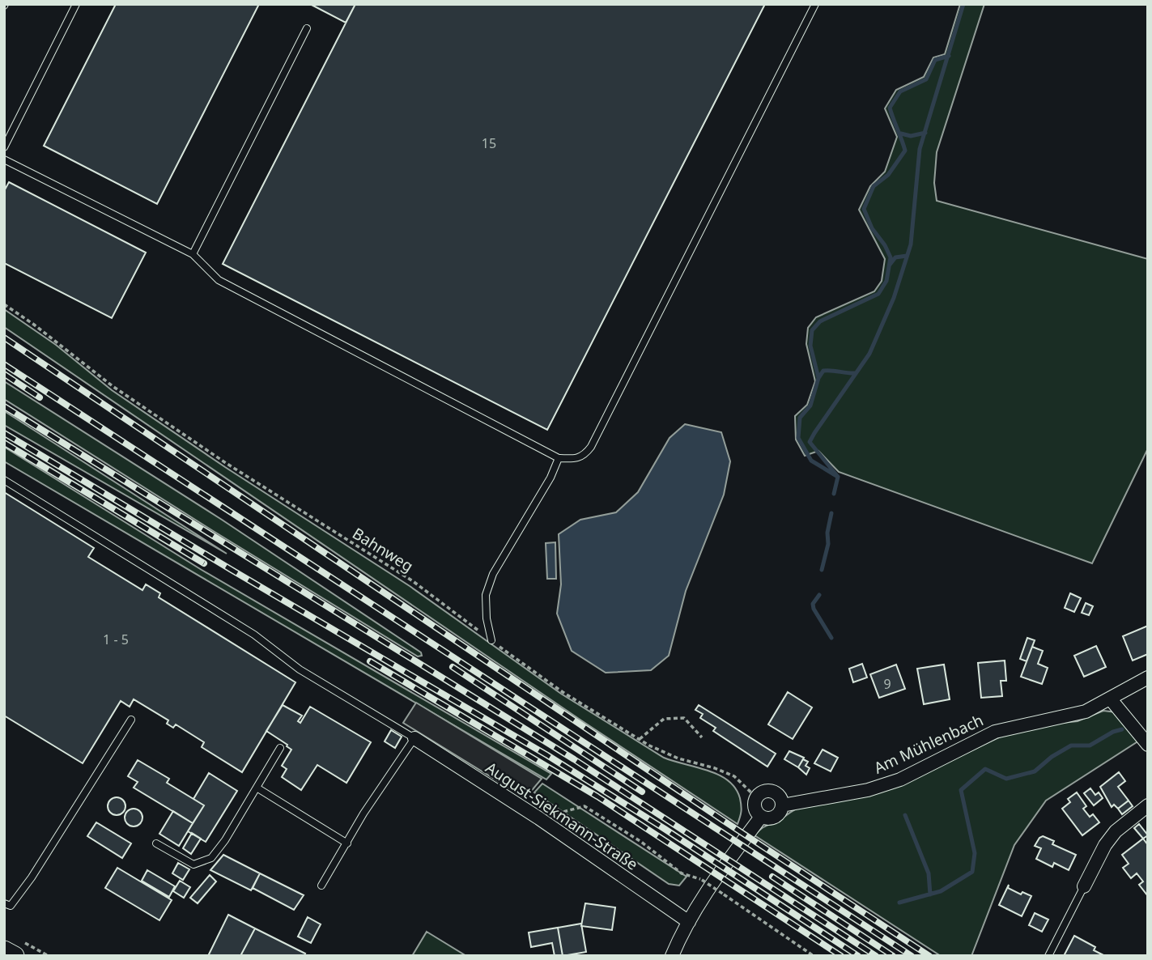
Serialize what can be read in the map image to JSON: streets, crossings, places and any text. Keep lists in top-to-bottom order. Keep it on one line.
{"streets":{"street":["Am Mühlenbach","August-Siekmann-Straße"],"path":["Bahnweg"]},"crossings":[["Bahnweg","Am Mühlenbach"]],"house_numbers":["15","1 - 5","9"]}
